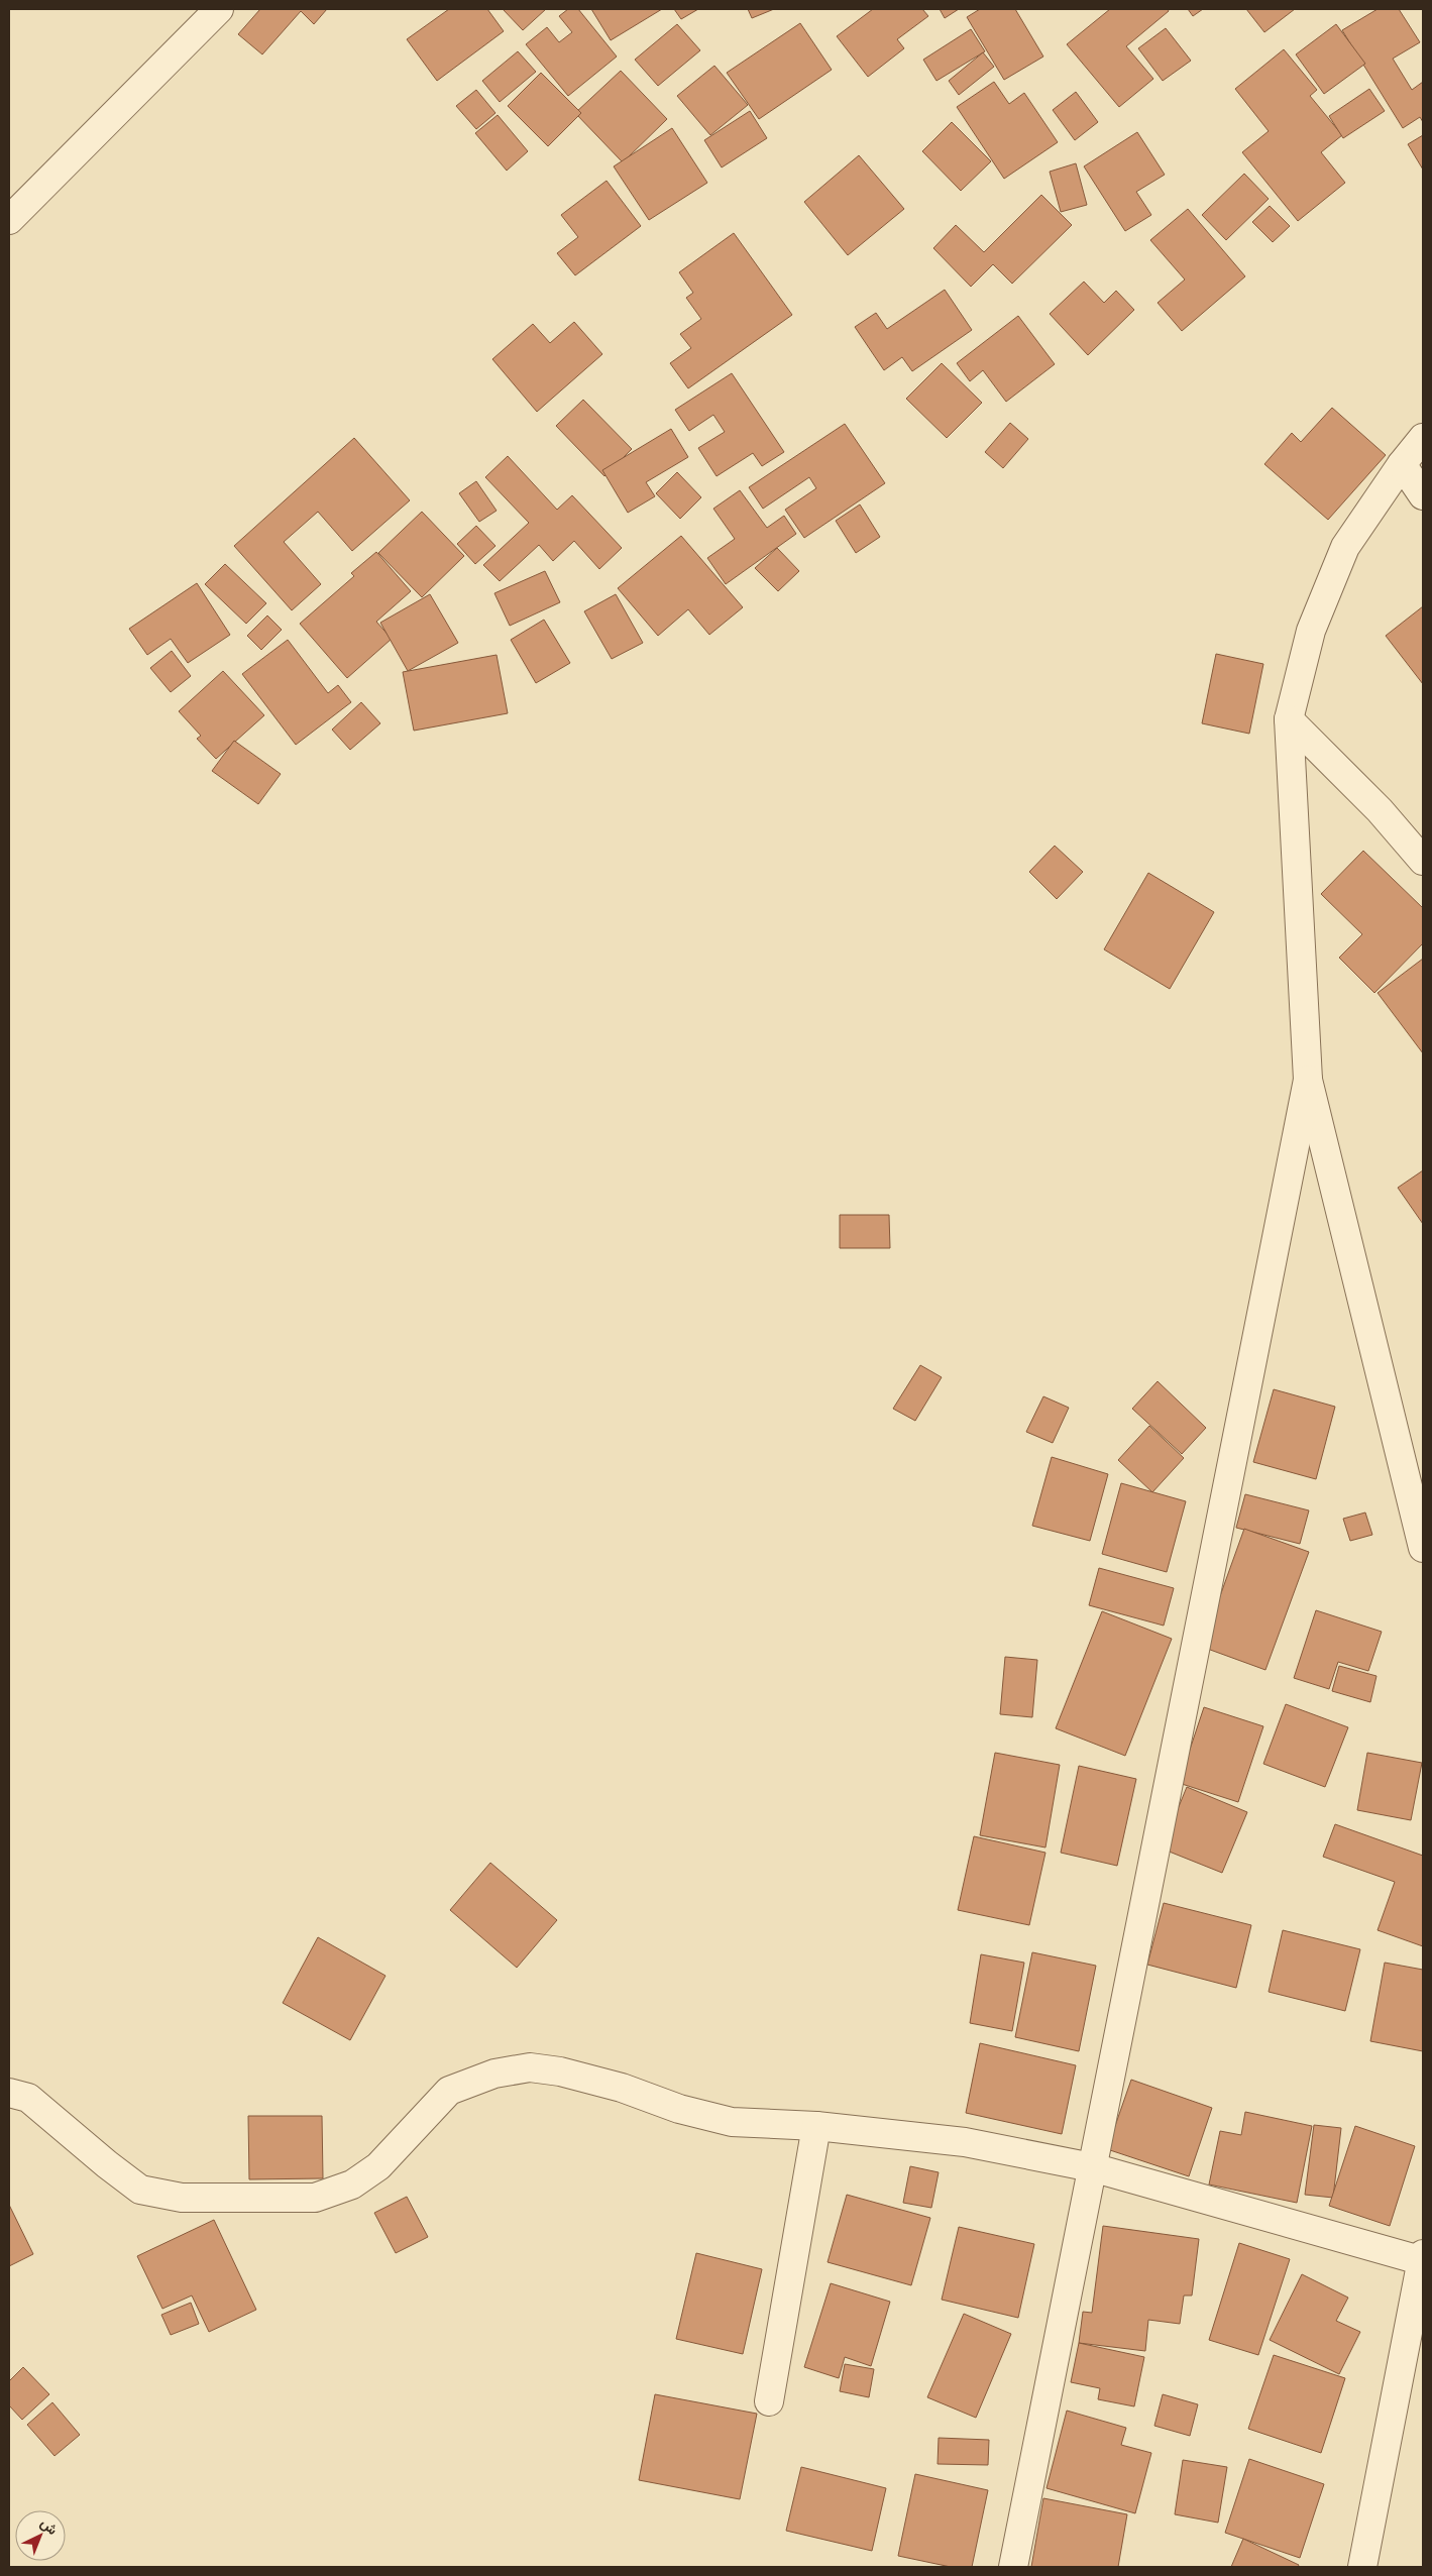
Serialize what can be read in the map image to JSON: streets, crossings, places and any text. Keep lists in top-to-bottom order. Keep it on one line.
{"north":"top right"}
